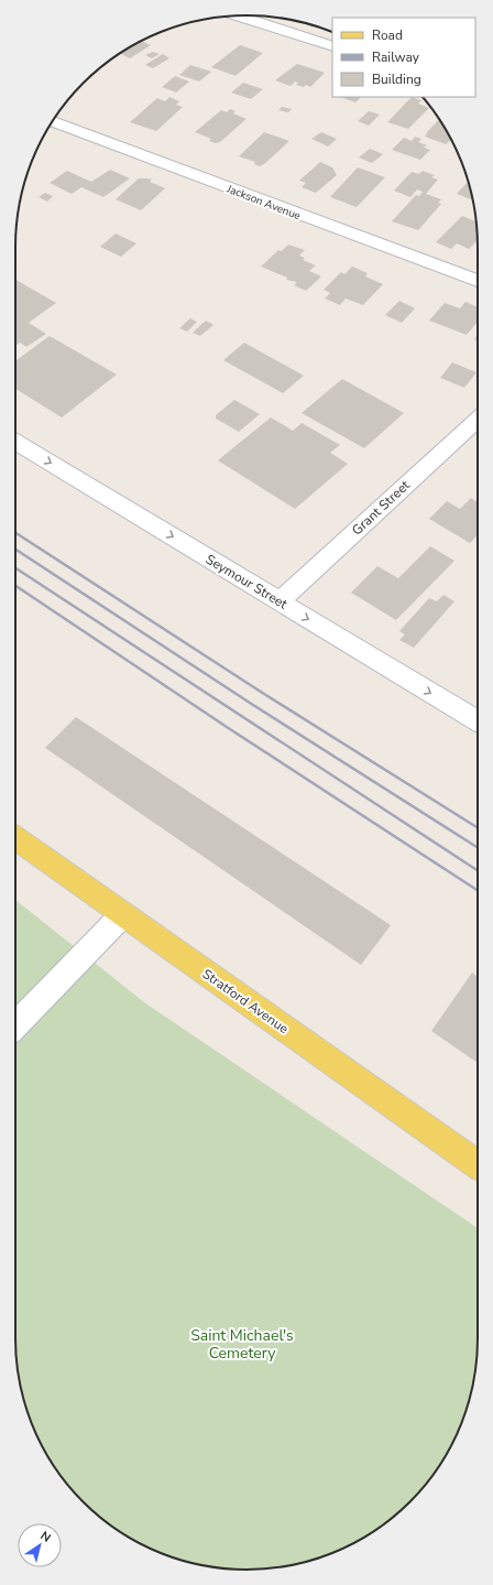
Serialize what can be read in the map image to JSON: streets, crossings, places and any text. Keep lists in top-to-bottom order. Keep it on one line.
{"streets":{"main road":["Stratford Avenue"],"street":["Jackson Avenue","Grant Street","Seymour Street"]},"crossings":[["Grant Street","Seymour Street"]],"one_way":["Seymour Street"],"parks":["Saint Michael's Cemetery"],"legend":["Road","Railway","Building"],"north":"top right"}
